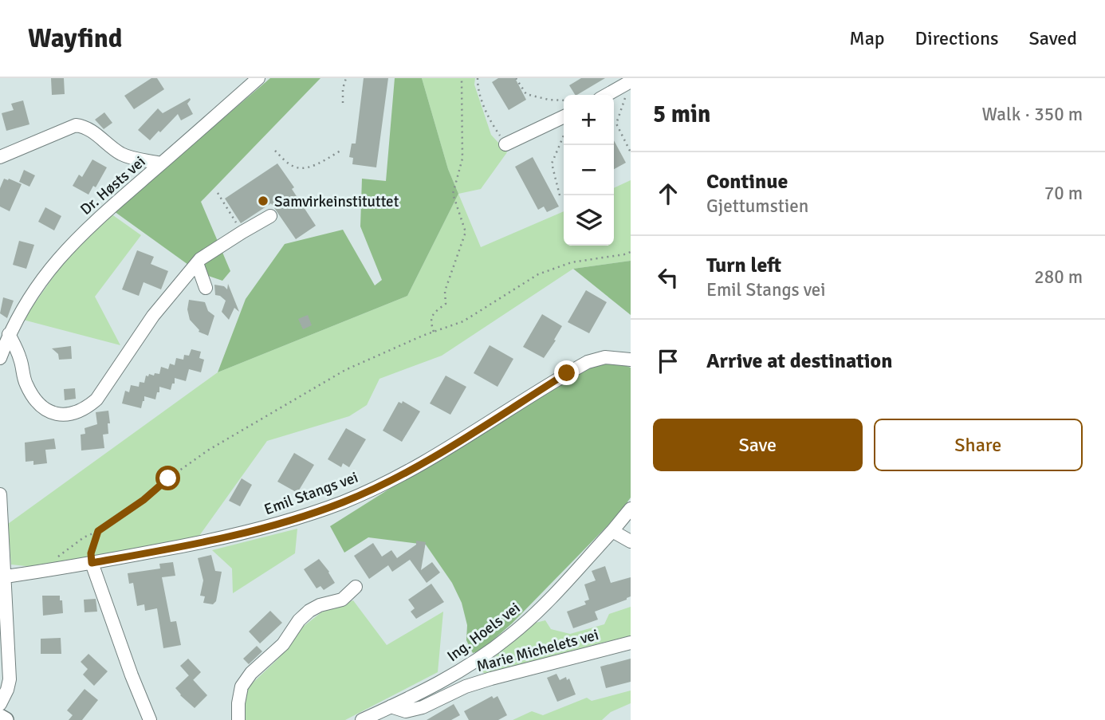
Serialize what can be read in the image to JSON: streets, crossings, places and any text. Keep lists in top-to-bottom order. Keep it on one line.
{"streets":{"street":["Dr. Høsts vei","Emil Stangs vei","Ing. Hoels vei","Marie Michelets vei"]},"crossings":[["Ing. Hoels vei","Marie Michelets vei"]],"places":["Samvirkeinstituttet"],"page":{"header":"Wayfind","nav":["Map","Directions","Saved"],"heading":["5 min","Walk · 350 m"],"map_buttons":["+","−"],"list":[["Continue","Gjettumstien","70 m"],["Turn left","Emil Stangs vei","280 m"],"Arrive at destination"],"buttons":["Save","Share"]}}
